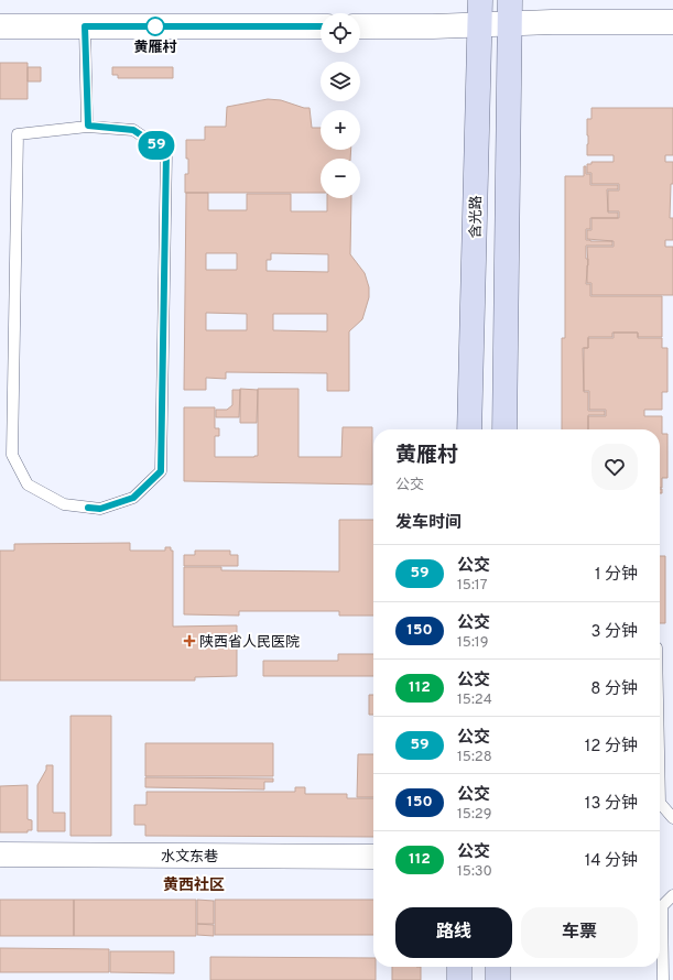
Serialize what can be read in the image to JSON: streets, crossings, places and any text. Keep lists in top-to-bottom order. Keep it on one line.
{"streets":{"main road":["含光路"],"street":["水文东巷"]},"districts":["黄西社区"],"places":{"other":["黄雁村"],"health":["陕西省人民医院"]},"lines":["bus line 59"],"page":{"on_map":"59","map_buttons":["+","−"],"heading":[["黄雁村","公交"],"发车时间"],"list":[{"mark":"59","name":"公交","note":"15:17","value":"1 分钟"},{"mark":"150","name":"公交","note":"15:19","value":"3 分钟"},{"mark":"112","name":"公交","note":"15:24","value":"8 分钟"},{"mark":"59","name":"公交","note":"15:28","value":"12 分钟"},{"mark":"150","name":"公交","note":"15:29","value":"13 分钟"},{"mark":"112","name":"公交","note":"15:30","value":"14 分钟"}],"buttons":["路线","车票"]}}
